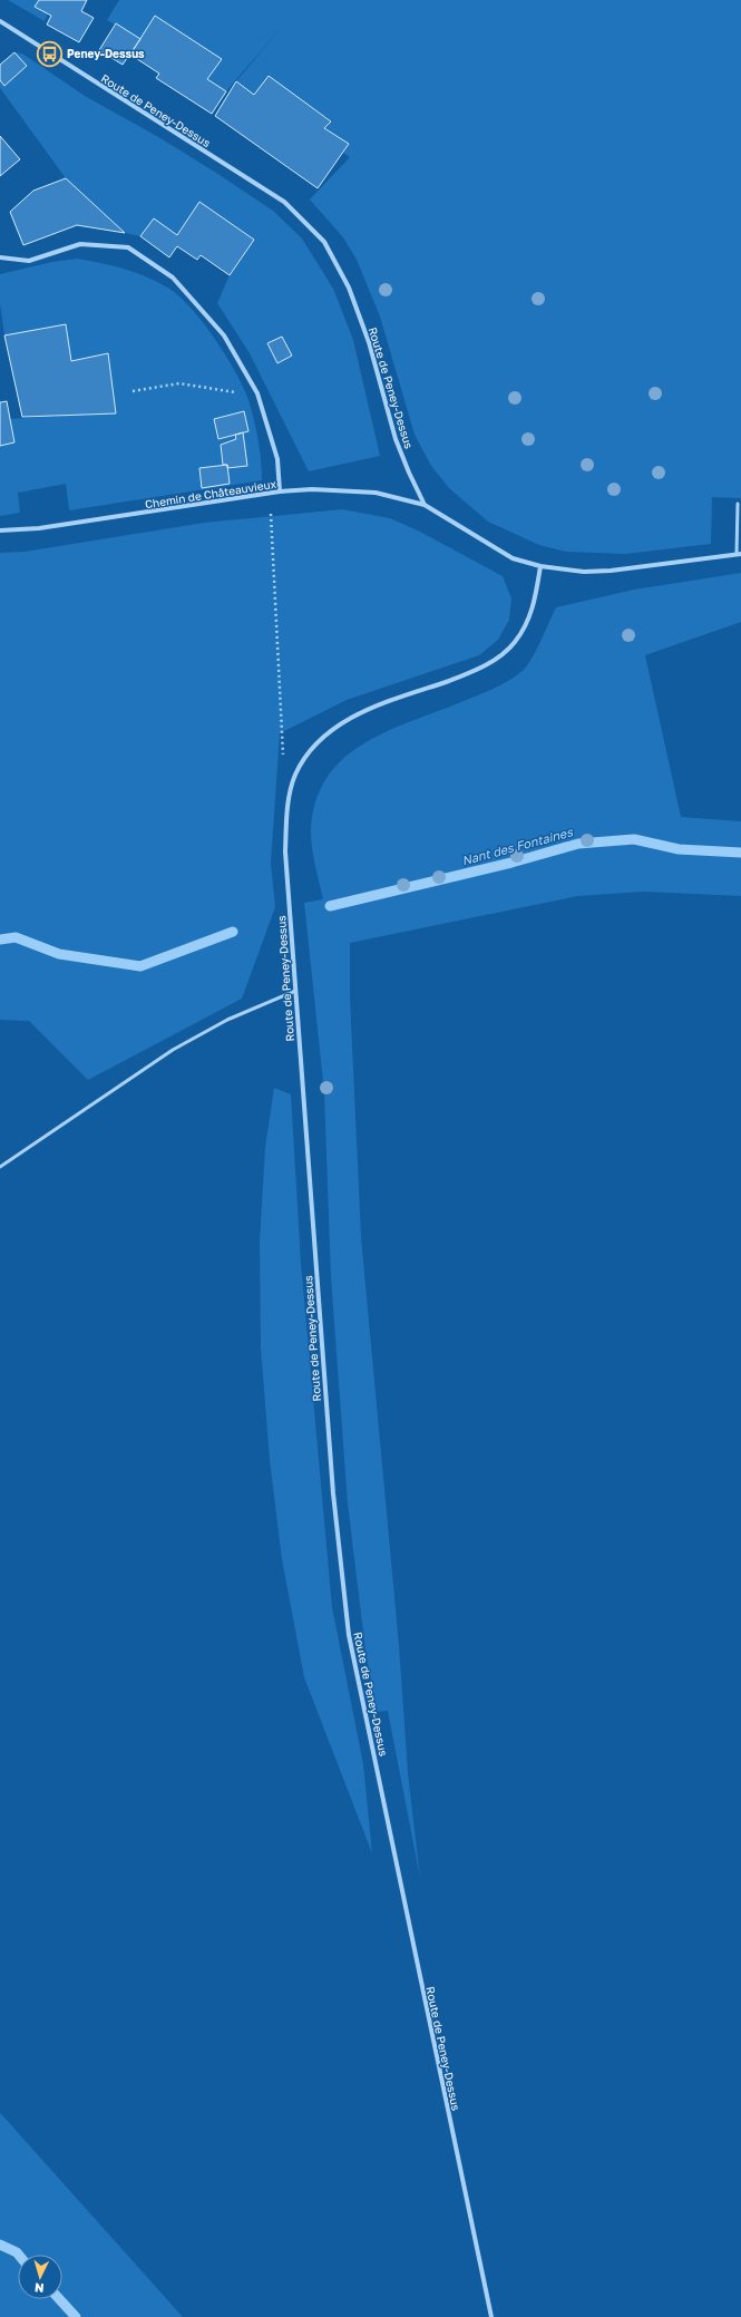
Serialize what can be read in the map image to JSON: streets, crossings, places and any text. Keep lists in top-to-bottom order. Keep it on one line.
{"streets":{"street":["Route de Peney-Dessus","Chemin de Châteauvieux"]},"crossings":[["Route de Peney-Dessus","Chemin de Châteauvieux"]],"water":["Nant des Fontaines"],"places":{"bus stop":["Peney-Dessus"]},"north":"bottom"}
